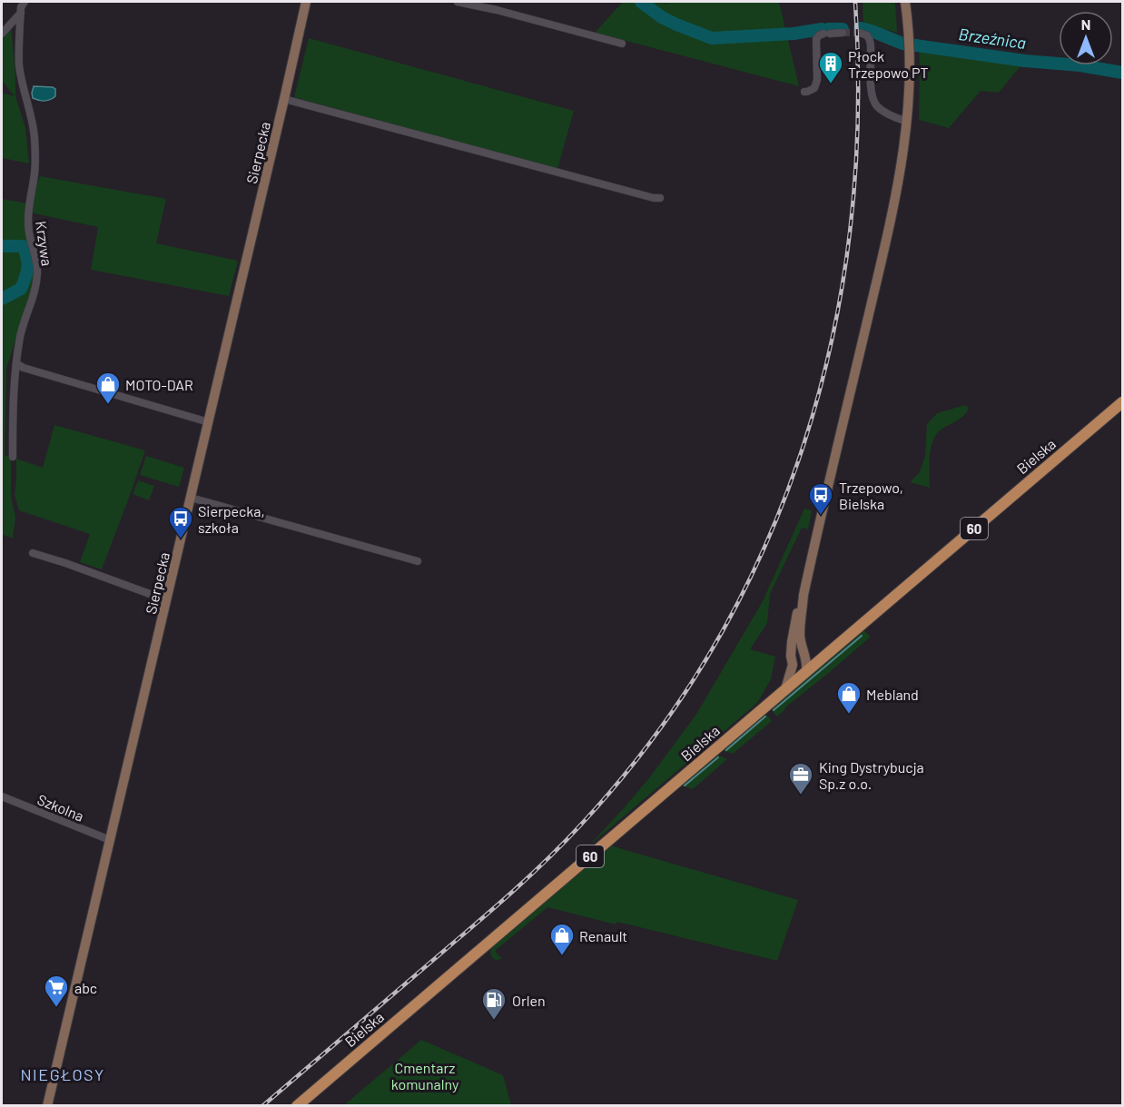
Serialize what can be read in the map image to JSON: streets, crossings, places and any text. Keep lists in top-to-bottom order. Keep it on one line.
{"streets":{"main road":["Bielska","60"],"street":["Sierpecka","Krzywa","Szkolna"]},"crossings":[["Sierpecka","Szkolna"]],"districts":["NIEGŁOSY"],"water":["Brzeźnica"],"parks":["Cmentarz komunalny"],"places":{"building":["Płock Trzepowo PT"],"shop":["MOTO-DAR","Mebland","Renault"],"bus stop":["Trzepowo, Bielska","Sierpecka, szkoła"],"office":["King Dystrybucja Sp.z o.o."],"supermarket":["abc"],"fuel station":["Orlen"]},"north":"top"}
